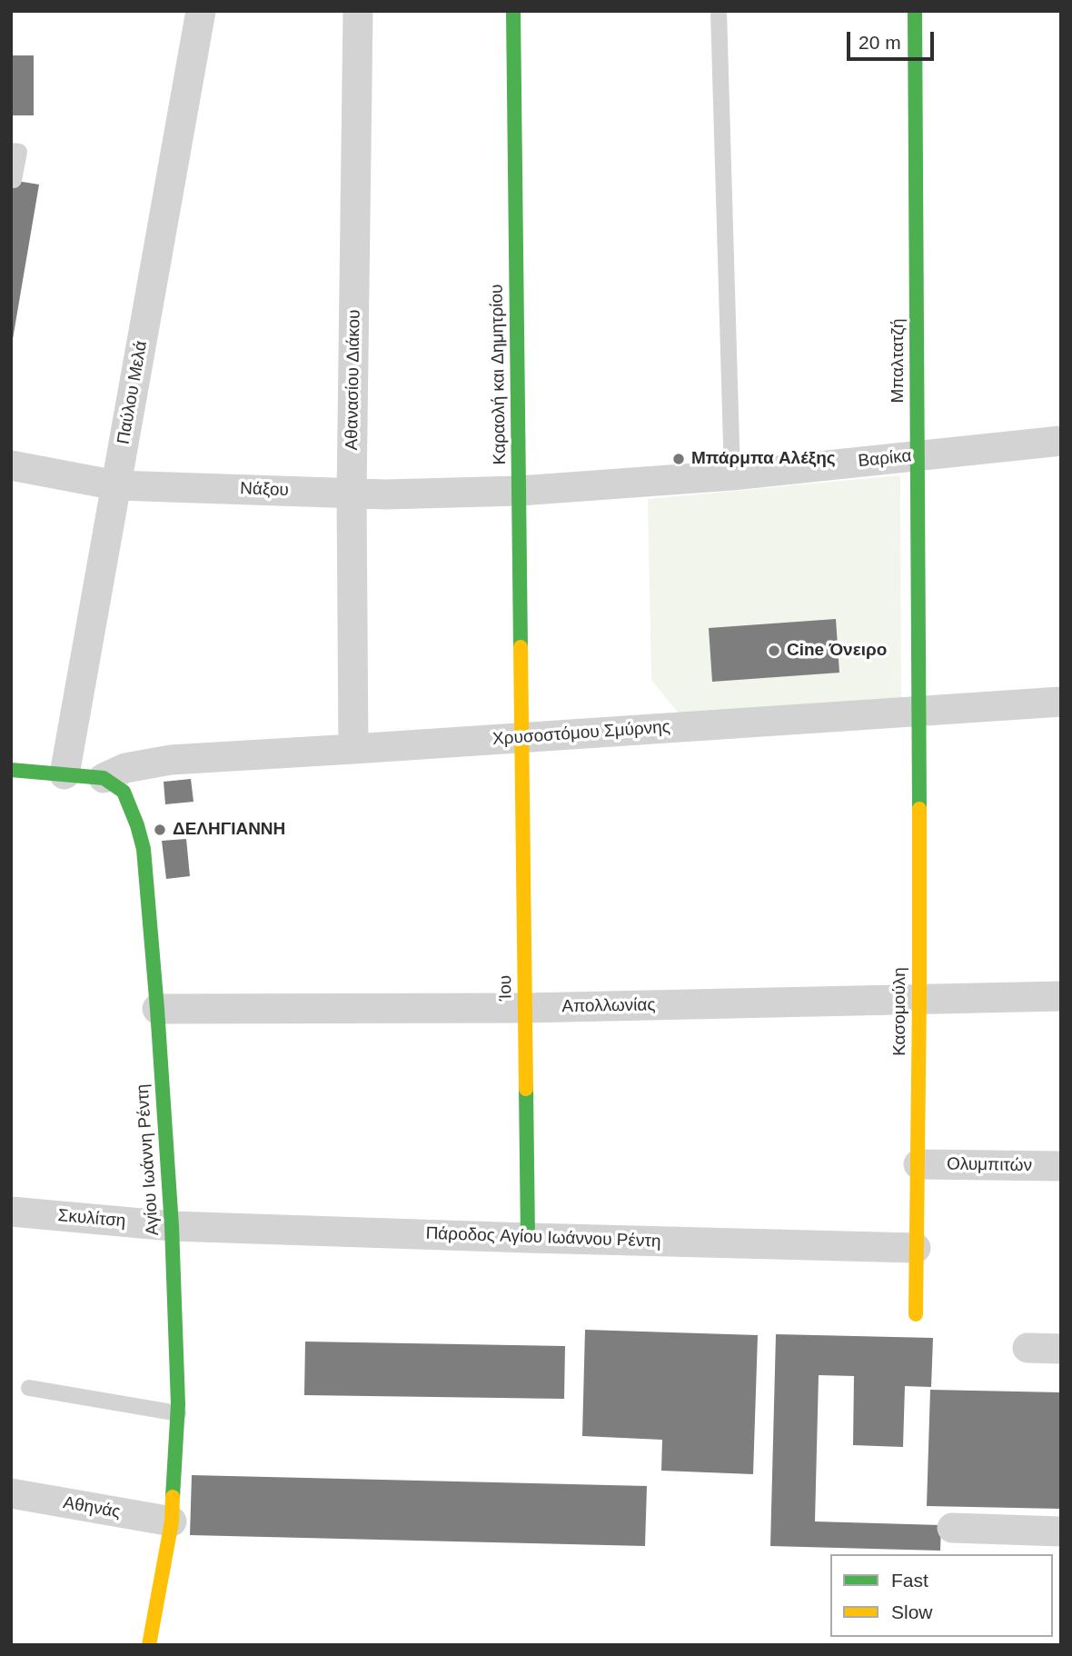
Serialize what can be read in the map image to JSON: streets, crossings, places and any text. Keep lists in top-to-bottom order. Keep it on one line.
{"streets":{"street":["Μπαλτατζή","Καραολή και Δημητρίου","Αθανασίου Διάκου","Παύλου Μελά","Βαρίκα","Νάξου","Χρυσοστόμου Σμύρνης","Ίου","Απολλωνίας","Κασομούλη","Αγίου Ιωάννη Ρέντη","Ολυμπιτών","Σκυλίτση","Πάροδος Αγίου Ιωάννου Ρέντη","Αθηνάς"]},"crossings":[["Μπαλτατζή","Βαρίκα"],["Μπαλτατζή","Χρυσοστόμου Σμύρνης"],["Μπαλτατζή","Κασομούλη"],["Καραολή και Δημητρίου","Βαρίκα"],["Καραολή και Δημητρίου","Νάξου"],["Καραολή και Δημητρίου","Χρυσοστόμου Σμύρνης"],["Καραολή και Δημητρίου","Ίου"],["Αθανασίου Διάκου","Νάξου"],["Αθανασίου Διάκου","Χρυσοστόμου Σμύρνης"],["Παύλου Μελά","Νάξου"],["Βαρίκα","Νάξου"],["Χρυσοστόμου Σμύρνης","Ίου"],["Χρυσοστόμου Σμύρνης","Κασομούλη"],["Χρυσοστόμου Σμύρνης","Αγίου Ιωάννη Ρέντη"],["Ίου","Απολλωνίας"],["Ίου","Πάροδος Αγίου Ιωάννου Ρέντη"],["Απολλωνίας","Κασομούλη"],["Απολλωνίας","Αγίου Ιωάννη Ρέντη"],["Κασομούλη","Ολυμπιτών"],["Κασομούλη","Πάροδος Αγίου Ιωάννου Ρέντη"],["Αγίου Ιωάννη Ρέντη","Σκυλίτση"],["Αγίου Ιωάννη Ρέντη","Πάροδος Αγίου Ιωάννου Ρέντη"],["Αγίου Ιωάννη Ρέντη","Αθηνάς"],["Σκυλίτση","Πάροδος Αγίου Ιωάννου Ρέντη"]],"places":["Μπάρμπα Αλέξης","Cine Όνειρο","ΔΕΛΗΓΙΑΝΝΗ"],"legend":["Fast","Slow"],"scale_bar":"20 m"}
